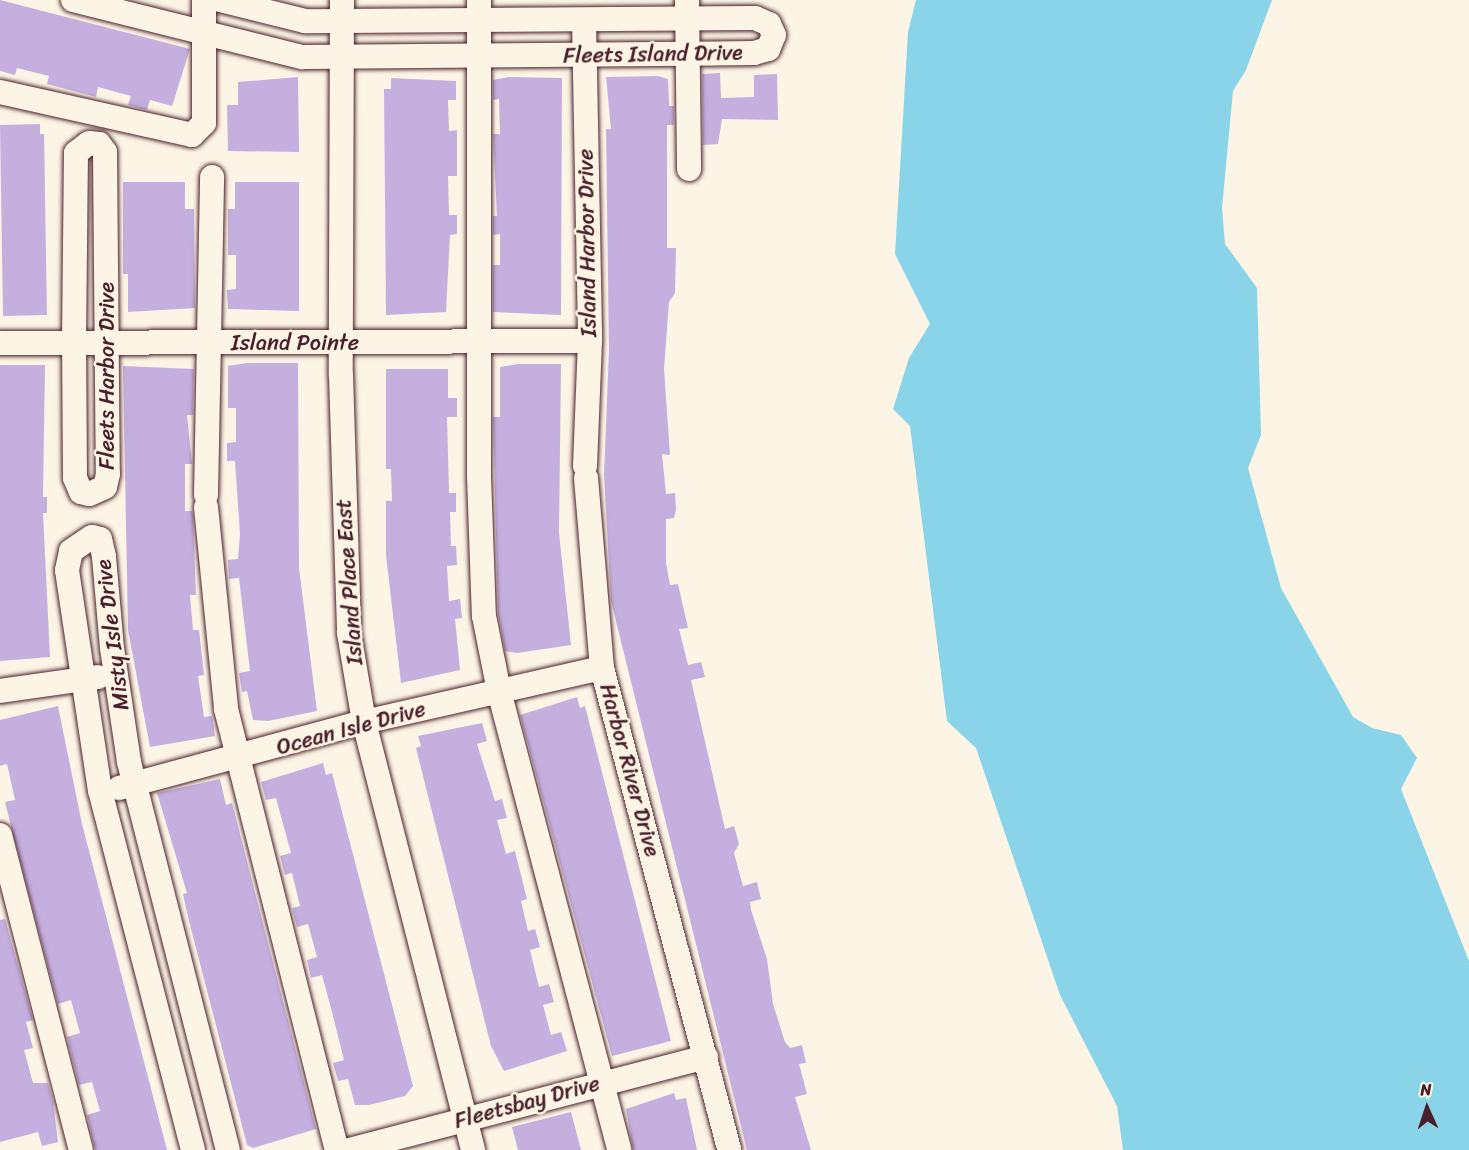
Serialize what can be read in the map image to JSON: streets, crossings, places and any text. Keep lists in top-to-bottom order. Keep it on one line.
{"streets":{"street":["Fleets Island Drive","Island Harbor Drive","Island Pointe","Fleets Harbor Drive","Island Place East","Misty Isle Drive","Ocean Isle Drive","Harbor River Drive","Fleetsbay Drive"]},"crossings":[["Fleets Island Drive","Island Harbor Drive"],["Fleets Island Drive","Island Place East"],["Island Harbor Drive","Island Pointe"],["Island Harbor Drive","Harbor River Drive"],["Island Pointe","Fleets Harbor Drive"],["Island Pointe","Island Place East"],["Island Place East","Ocean Isle Drive"],["Island Place East","Fleetsbay Drive"],["Misty Isle Drive","Ocean Isle Drive"],["Ocean Isle Drive","Harbor River Drive"],["Harbor River Drive","Fleetsbay Drive"]],"north":"top"}
